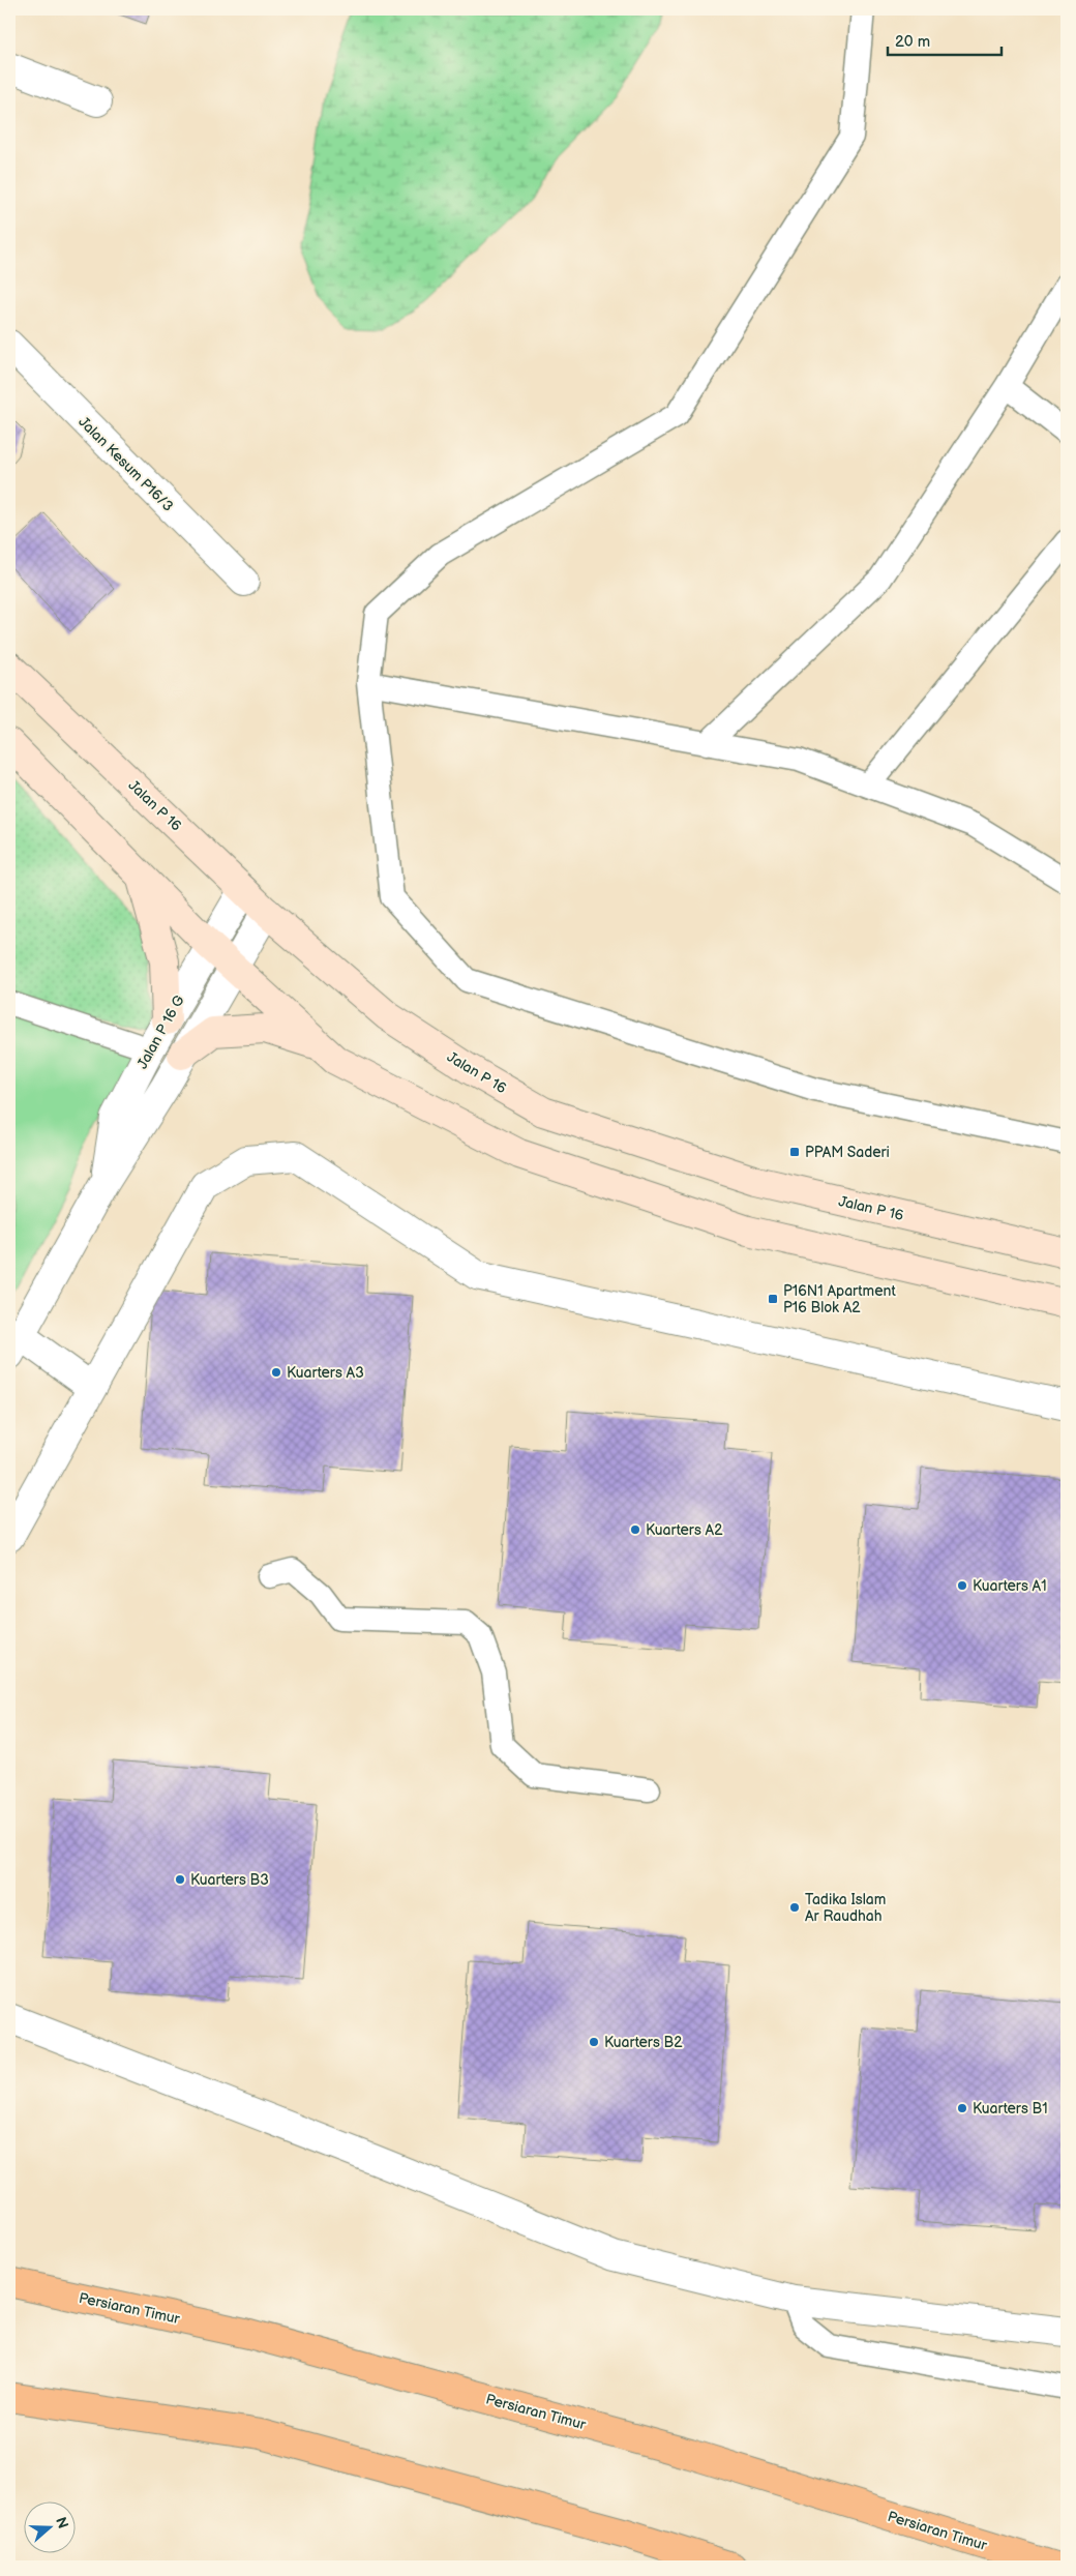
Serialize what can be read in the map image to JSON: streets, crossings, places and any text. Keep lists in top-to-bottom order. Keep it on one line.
{"streets":{"main road":["Persiaran Timur"],"street":["Jalan Kesum P16/3","Jalan P 16","Jalan P 16 G"]},"crossings":[["Jalan P 16","Jalan P 16 G"]],"places":{"transit":["PPAM Saderi","P16N1 Apartment P16 Blok A2"],"other":["Kuarters A3","Kuarters A2","Kuarters A1","Kuarters B3","Tadika Islam Ar Raudhah","Kuarters B2","Kuarters B1"]},"scale_bar":"20 m","north":"right"}
